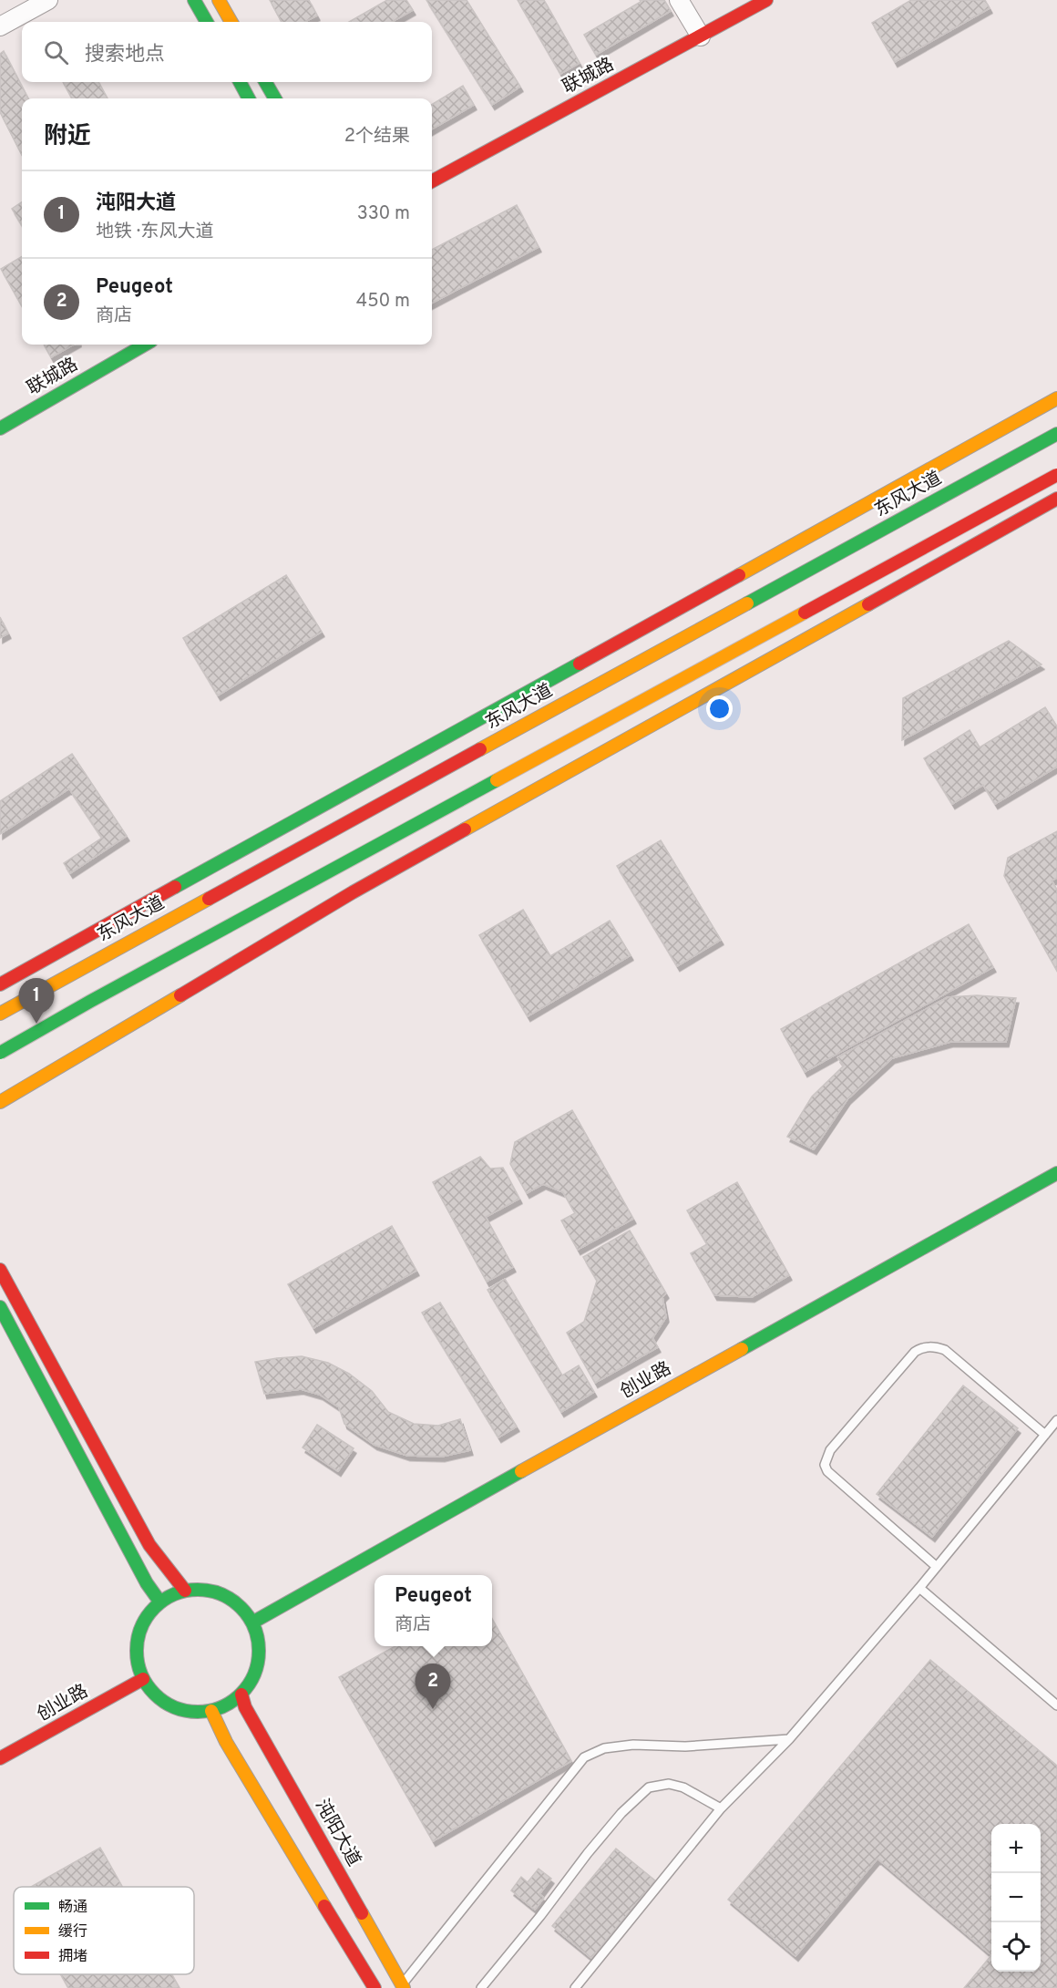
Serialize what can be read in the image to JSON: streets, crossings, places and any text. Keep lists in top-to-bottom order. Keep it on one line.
{"streets":{"main road":["联城路","东风大道","创业路","沌阳大道"]},"crossings":[["创业路","沌阳大道"]],"legend":["畅通","缓行","拥堵"],"page":{"search":"搜索地点","heading":["附近","2个结果"],"list":[{"mark":"1","name":"沌阳大道","note":"地铁 · 东风大道","value":"330 m"},{"mark":"2","name":"Peugeot","note":"商店","value":"450 m"}],"pins":["1","2"],"popup":["Peugeot","商店"],"map_buttons":["+","−"]}}
